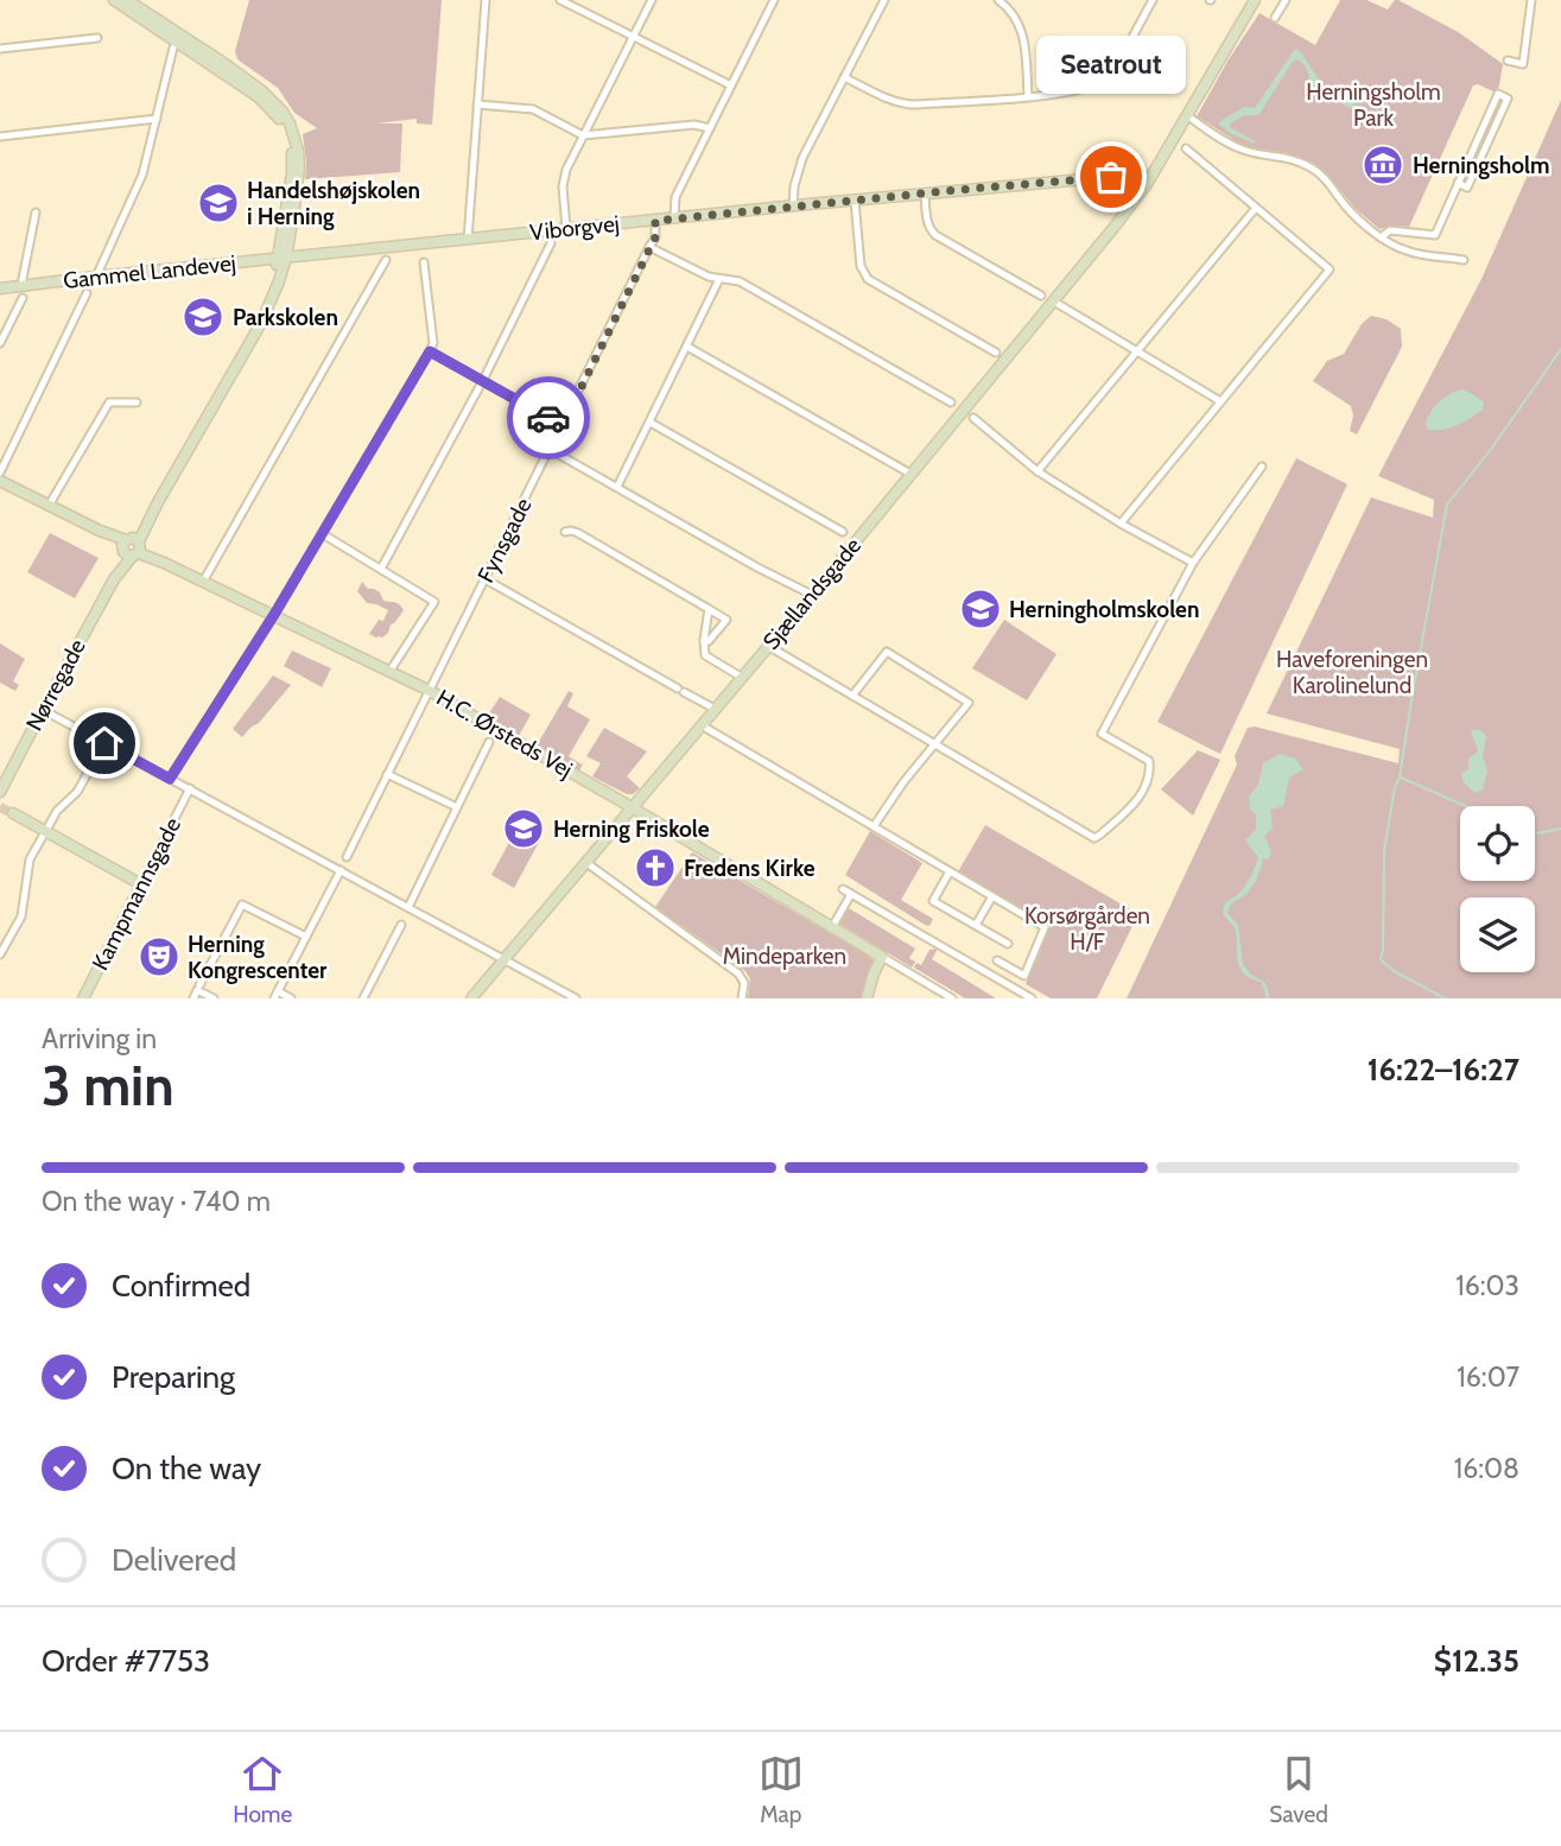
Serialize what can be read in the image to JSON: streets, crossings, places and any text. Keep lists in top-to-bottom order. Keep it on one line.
{"streets":{"street":["Viborgvej","Gammel Landevej","Fynsgade","Sjællandsgade","Nørregade","H.C. Ørsteds Vej","Kampmannsgade"]},"crossings":[["Viborgvej","Gammel Landevej"],["Viborgvej","Fynsgade"],["Viborgvej","Sjællandsgade"],["Viborgvej","Nørregade"],["Gammel Landevej","Nørregade"],["Fynsgade","H.C. Ørsteds Vej"],["Sjællandsgade","H.C. Ørsteds Vej"],["Nørregade","H.C. Ørsteds Vej"]],"parks":["Herningsholm Park","Haveforeningen Karolinelund","Korsørgården H/F","Mindeparken"],"places":{"museum":["Herningsholm"],"other":["Seatrout"],"school or university":["Handelshøjskolen i Herning","Parkskolen","Herningholmskolen","Herning Friskole"],"church":["Fredens Kirke"],"theatre":["Herning Kongrescenter"]},"page":{"bubble":"Seatrout","heading":["3 min","Arriving in","16:22–16:27"],"panel":["Order #7753","$12.35"],"bar":"On the way · 740 m","list":[["Confirmed","16:03"],["Preparing","16:07"],["On the way","16:08"],"Delivered"],"tabs":["Home","Map","Saved"]}}
